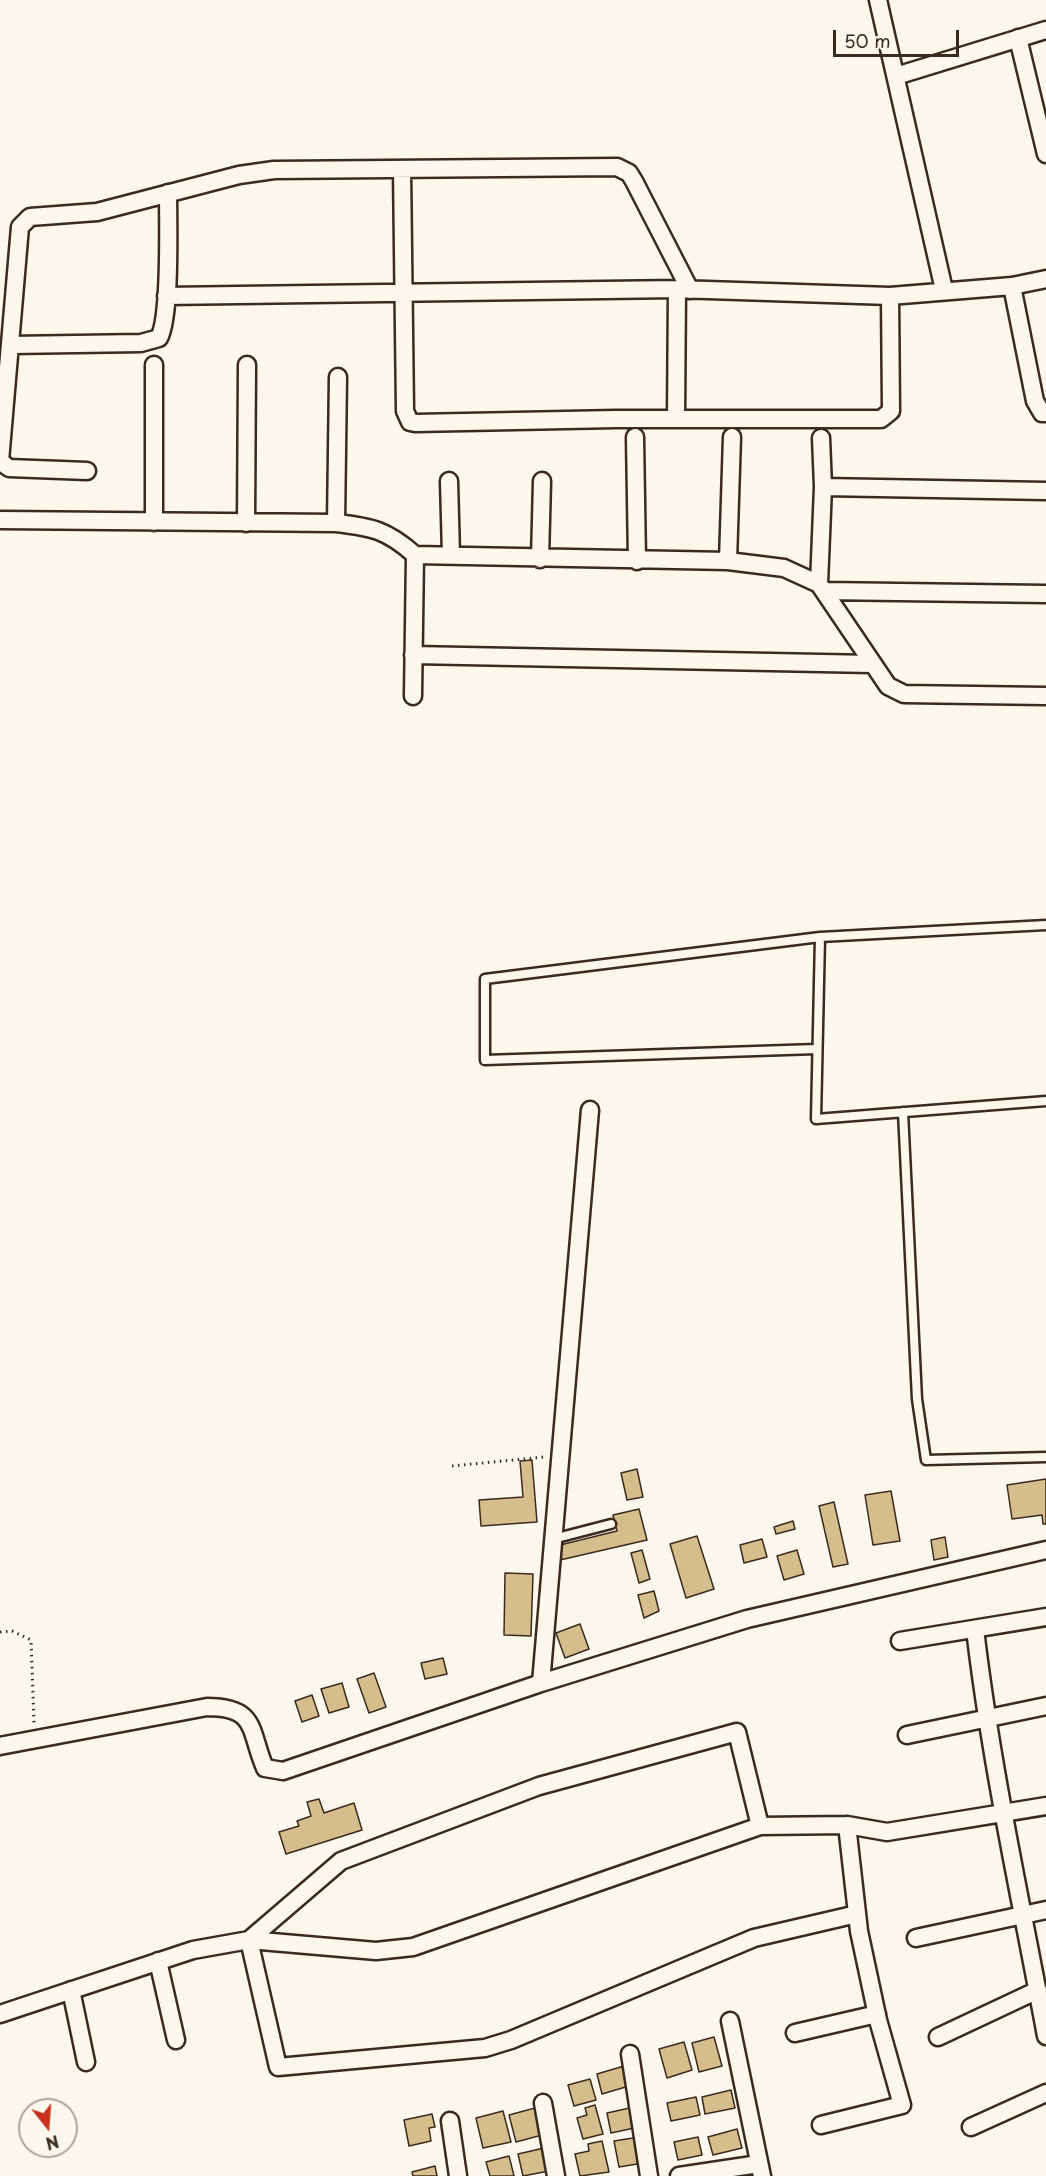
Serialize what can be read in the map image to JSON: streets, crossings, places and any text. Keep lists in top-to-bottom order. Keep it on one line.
{"scale_bar":"50 m","north":"bottom"}
